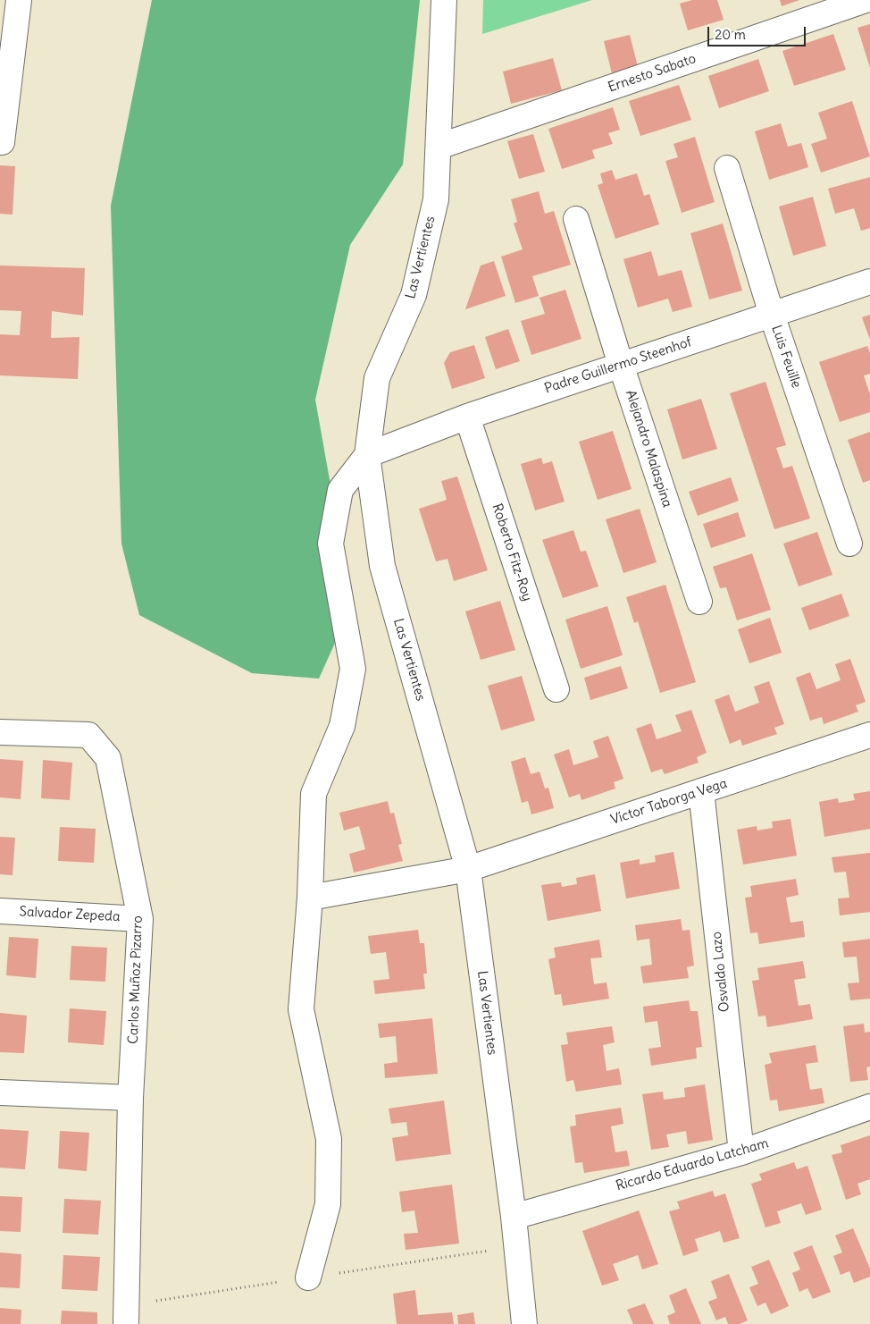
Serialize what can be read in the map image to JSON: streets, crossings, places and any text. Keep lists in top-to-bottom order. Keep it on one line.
{"streets":{"street":["Ernesto Sabato","Las Vertientes","Luis Feuille","Padre Guillermo Steenhof","Alejandro Malaspina","Roberto Fitz-Roy","Víctor Taborga Vega","Salvador Zepeda","Osvaldo Lazo","Carlos Muñoz Pizarro","Ricardo Eduardo Latcham"]},"crossings":[["Ernesto Sabato","Las Vertientes"],["Las Vertientes","Padre Guillermo Steenhof"],["Las Vertientes","Víctor Taborga Vega"],["Las Vertientes","Ricardo Eduardo Latcham"],["Luis Feuille","Padre Guillermo Steenhof"],["Padre Guillermo Steenhof","Alejandro Malaspina"],["Padre Guillermo Steenhof","Roberto Fitz-Roy"],["Víctor Taborga Vega","Osvaldo Lazo"],["Salvador Zepeda","Carlos Muñoz Pizarro"],["Osvaldo Lazo","Ricardo Eduardo Latcham"]],"scale_bar":"20 m"}
